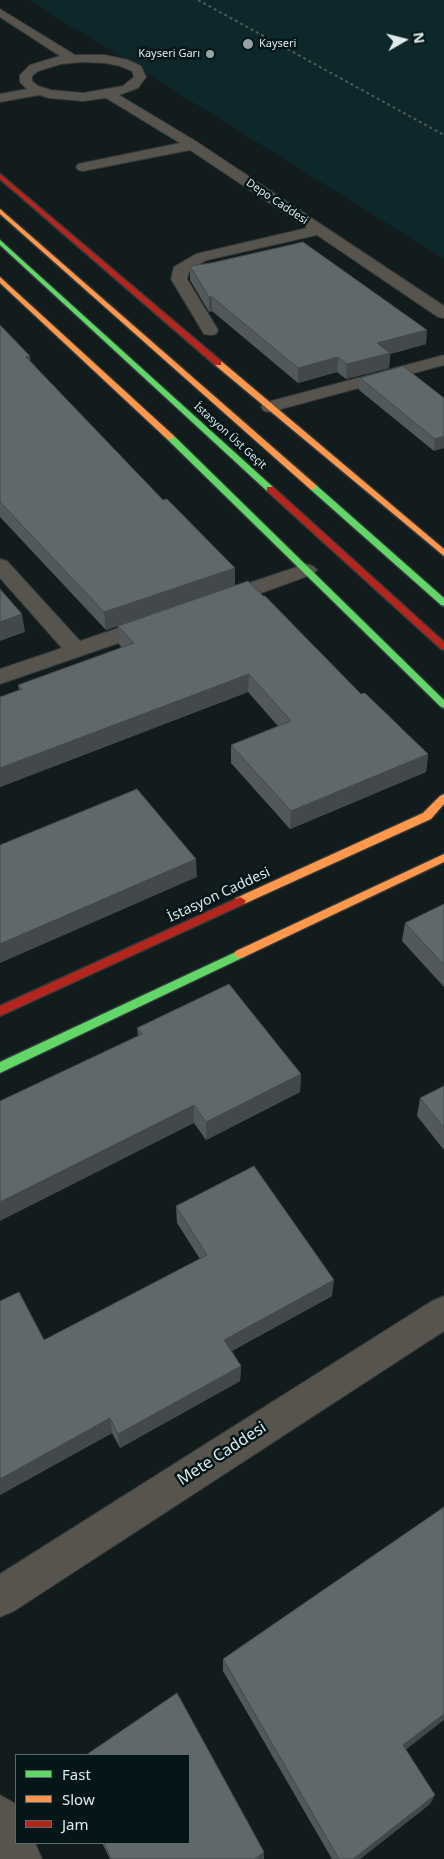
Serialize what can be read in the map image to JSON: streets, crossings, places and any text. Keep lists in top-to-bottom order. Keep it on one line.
{"streets":{"main road":["İstasyon Üst Geçit","İstasyon Caddesi"],"street":["Depo Caddesi","Mete Caddesi"]},"places":["Kayseri","Kayseri Garı"],"legend":["Fast","Slow","Jam"],"north":"right"}
